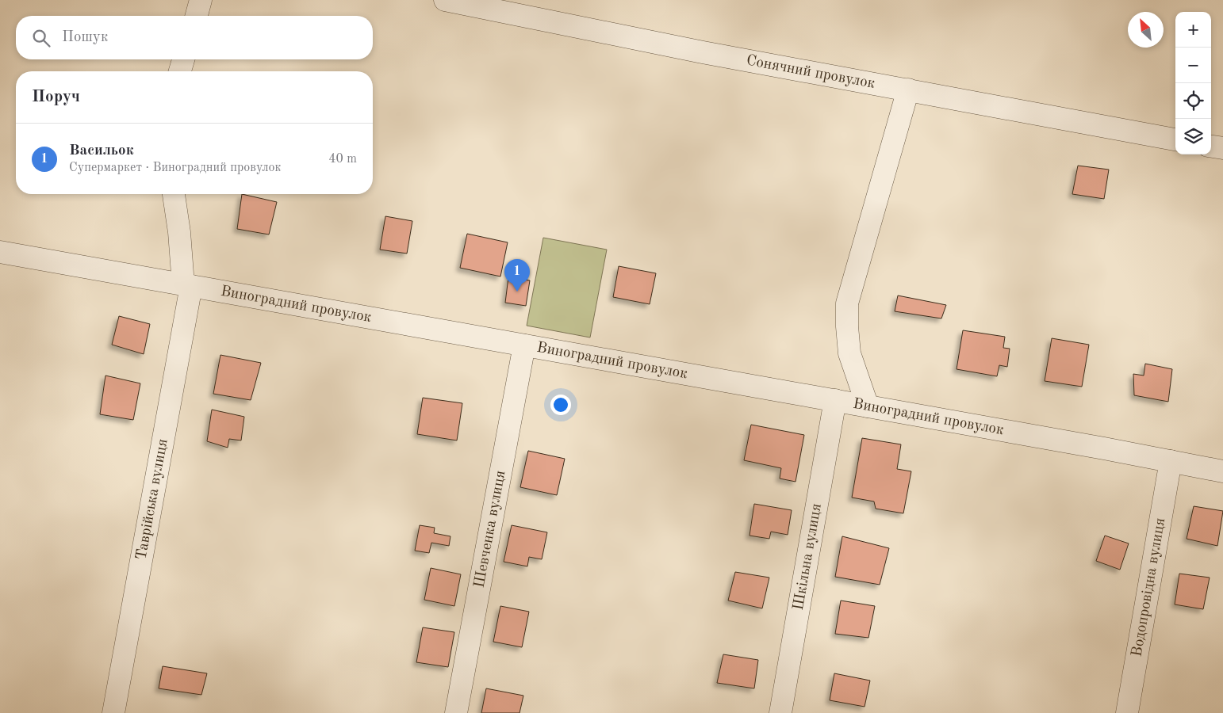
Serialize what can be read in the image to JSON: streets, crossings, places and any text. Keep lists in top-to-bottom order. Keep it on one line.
{"streets":{"street":["Сонячний провулок","Виноградний провулок","Таврійська вулиця","Шевченка вулиця","Шкільна вулиця","Водопровідна вулиця"]},"crossings":[["Виноградний провулок","Таврійська вулиця"],["Виноградний провулок","Шевченка вулиця"],["Виноградний провулок","Шкільна вулиця"],["Виноградний провулок","Водопровідна вулиця"]],"north":"top left","page":{"map_buttons":["+","−"],"search":"Пошук","heading":"Поруч","list":[{"mark":"1","name":"Васильок","note":"Супермаркет · Виноградний провулок","value":"40 m"}],"pins":"1"}}
